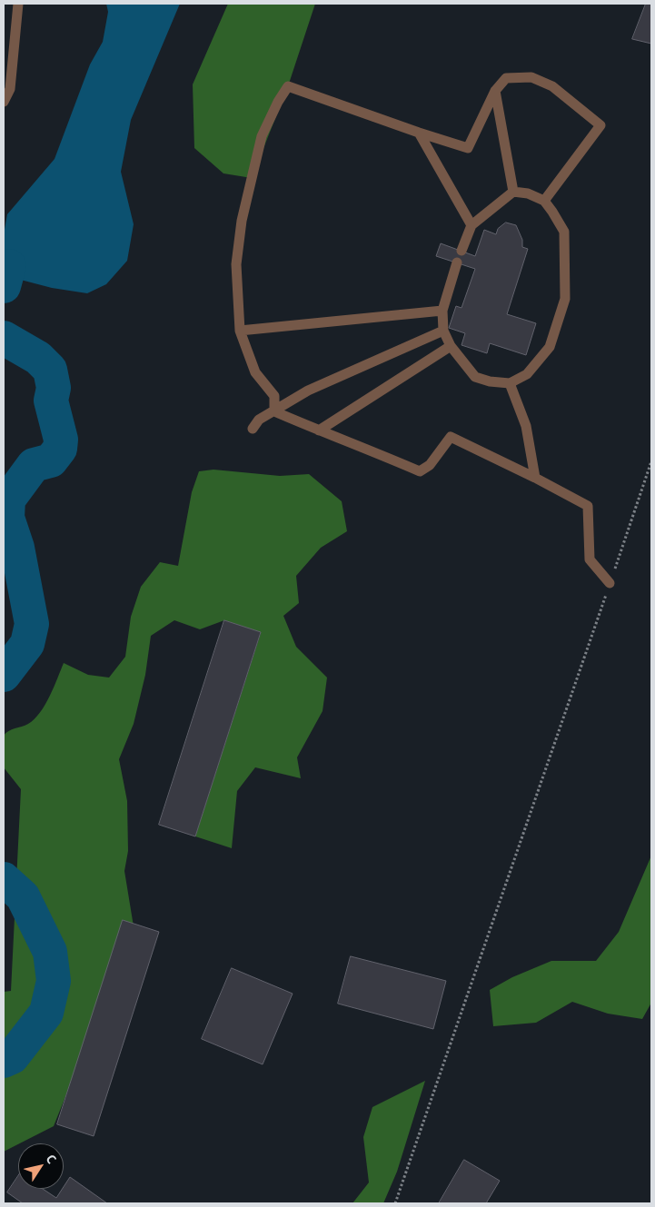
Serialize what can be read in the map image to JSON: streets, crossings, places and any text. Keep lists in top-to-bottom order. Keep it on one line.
{"north":"top right"}
